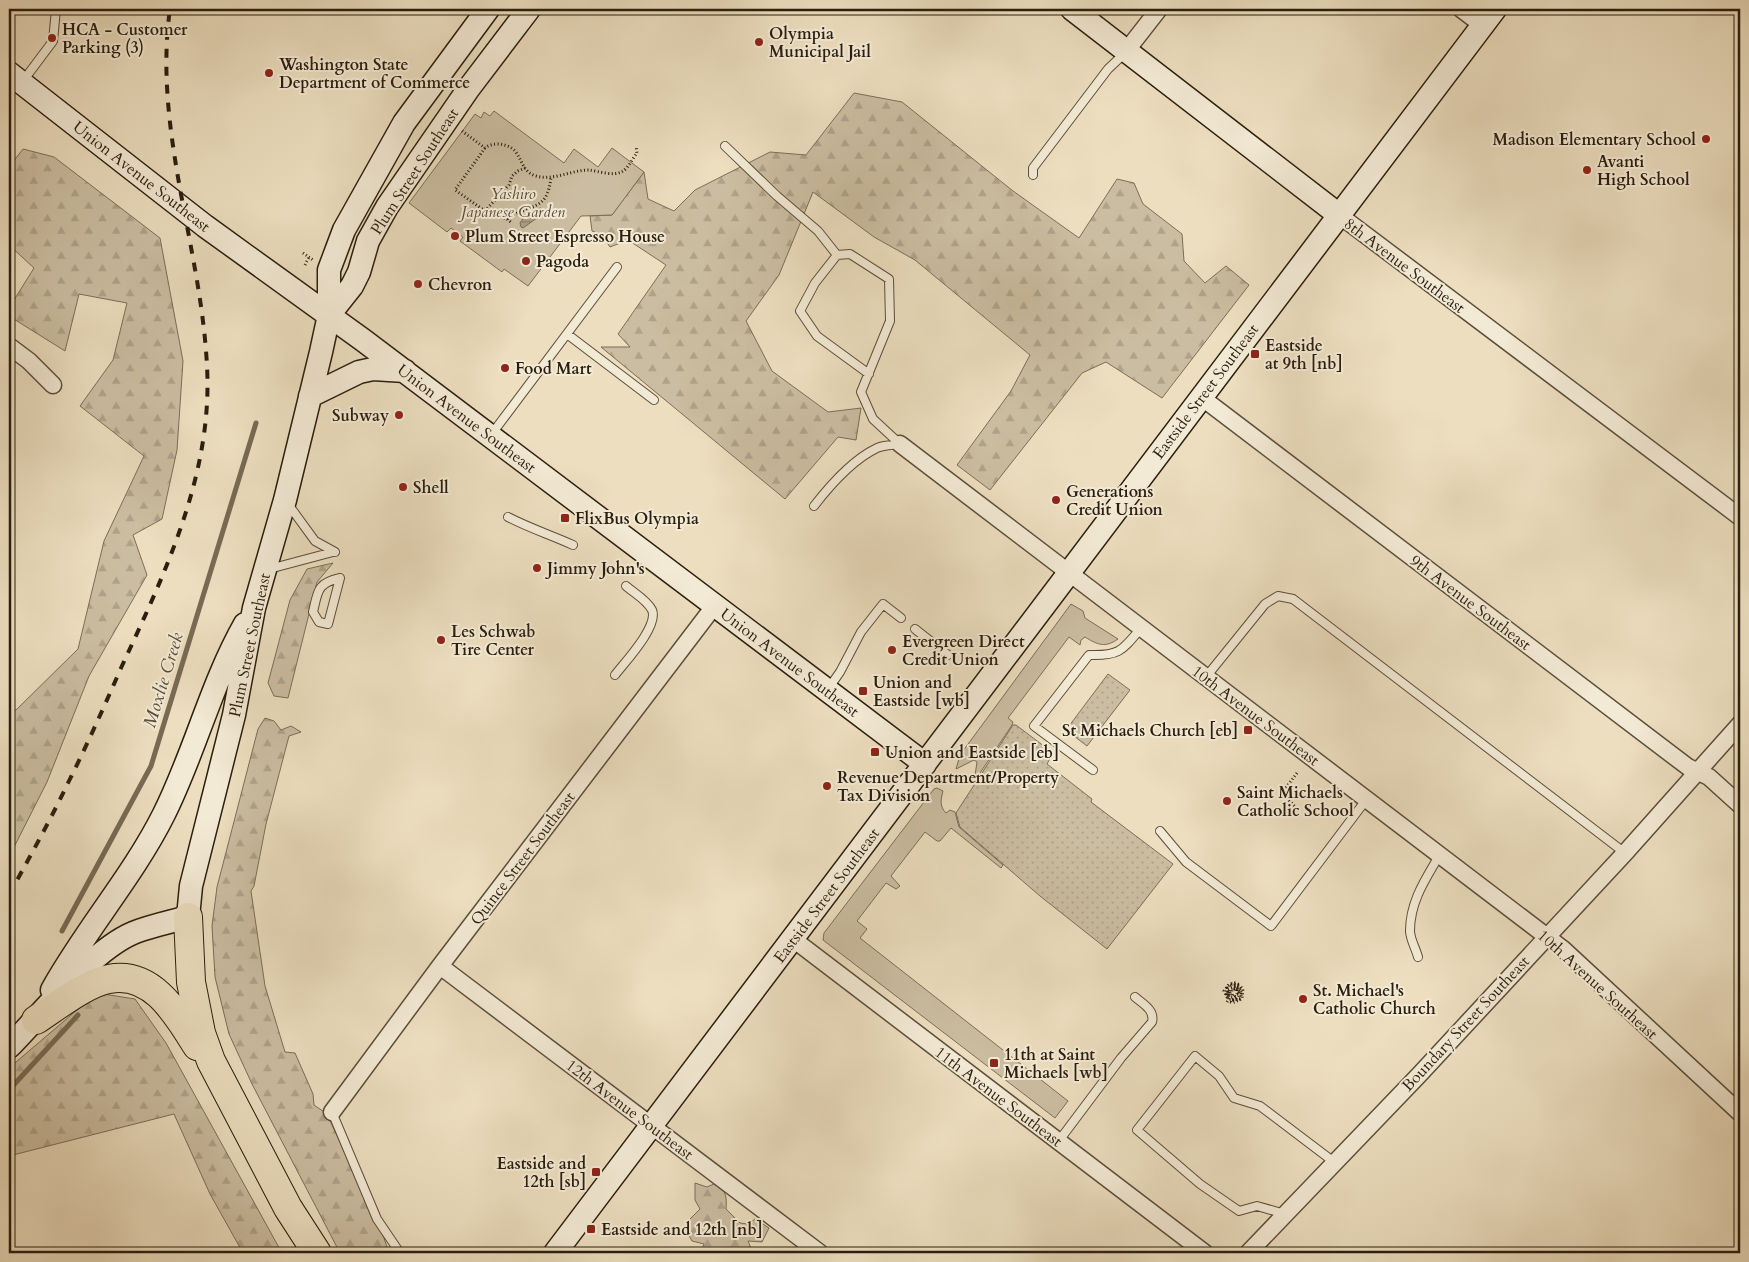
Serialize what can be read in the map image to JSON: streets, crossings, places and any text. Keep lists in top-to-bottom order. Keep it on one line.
{"streets":{"street":["Plum Street Southeast","Union Avenue Southeast","8th Avenue Southeast","Eastside Street Southeast","9th Avenue Southeast","10th Avenue Southeast","Quince Street Southeast","Boundary Street Southeast","11th Avenue Southeast","12th Avenue Southeast"]},"crossings":[["Plum Street Southeast","Union Avenue Southeast"],["Union Avenue Southeast","Eastside Street Southeast"],["Union Avenue Southeast","Quince Street Southeast"],["8th Avenue Southeast","Eastside Street Southeast"],["Eastside Street Southeast","9th Avenue Southeast"],["Eastside Street Southeast","10th Avenue Southeast"],["Eastside Street Southeast","11th Avenue Southeast"],["Eastside Street Southeast","12th Avenue Southeast"],["9th Avenue Southeast","Boundary Street Southeast"],["10th Avenue Southeast","Boundary Street Southeast"],["Quince Street Southeast","12th Avenue Southeast"]],"water":["Moxlie Creek"],"parks":["Yashiro Japanese Garden"],"places":{"other":["HCA - Customer Parking (3)","Olympia Municipal Jail","Washington State Department of Commerce","Madison Elementary School","Avanti High School","Plum Street Espresso House","Pagoda","Chevron","Food Mart","Subway","Shell","Generations Credit Union","Jimmy John's","Les Schwab Tire Center","Evergreen Direct Credit Union","Revenue Department/Property Tax Division","Saint Michaels Catholic School","St. Michael's Catholic Church"],"transit":["Eastside at 9th [nb]","FlixBus Olympia","Union and Eastside [wb]","St Michaels Church [eb]","Union and Eastside [eb]","11th at Saint Michaels [wb]","Eastside and 12th [sb]","Eastside and 12th [nb]"]}}
